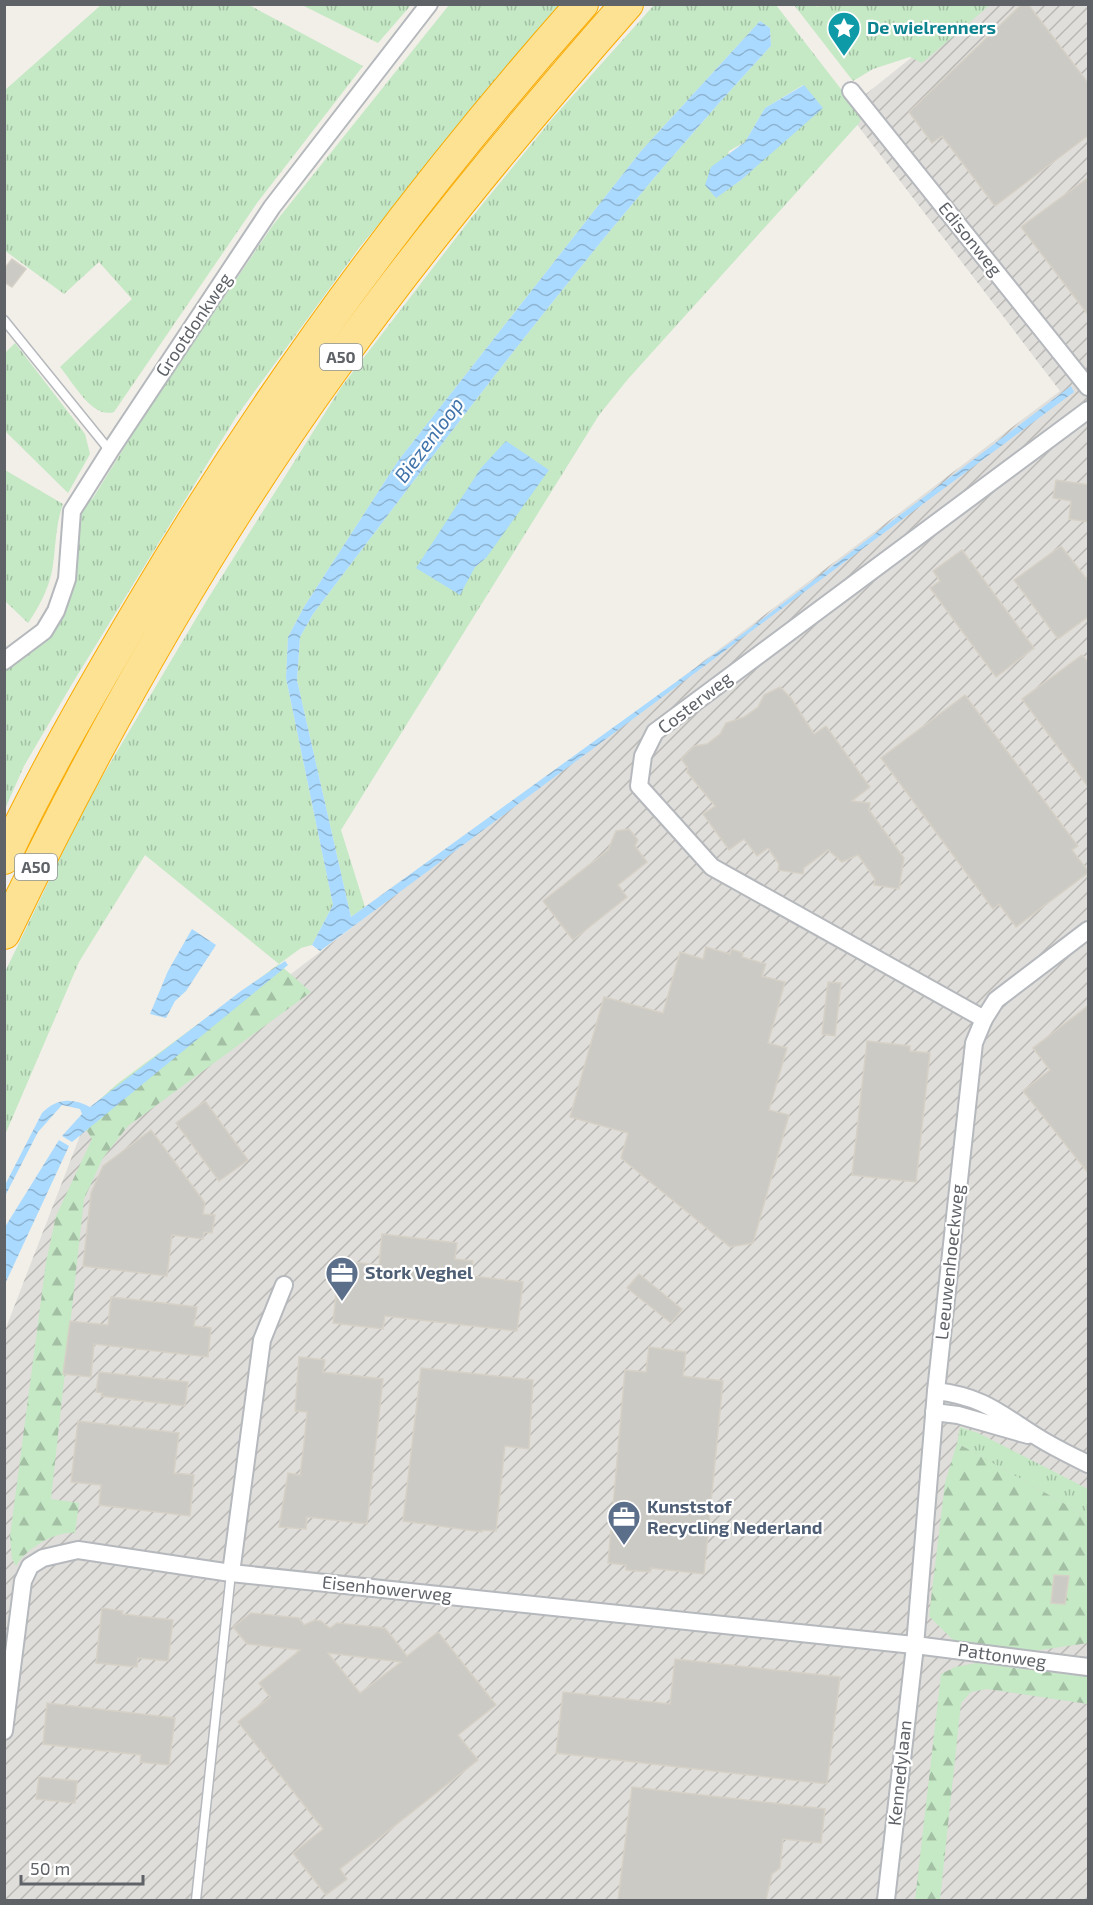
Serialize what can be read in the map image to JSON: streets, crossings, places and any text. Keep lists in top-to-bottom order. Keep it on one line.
{"streets":{"highway":["A50"],"street":["Edisonweg","Grootdonkweg","Costerweg","Leeuwenhoeckweg","Eisenhowerweg","Pattonweg","Kennedylaan"]},"crossings":[["Costerweg","Leeuwenhoeckweg"],["Leeuwenhoeckweg","Eisenhowerweg"],["Leeuwenhoeckweg","Pattonweg"],["Leeuwenhoeckweg","Kennedylaan"],["Eisenhowerweg","Pattonweg"],["Eisenhowerweg","Kennedylaan"],["Pattonweg","Kennedylaan"]],"water":["Biezenloop"],"places":{"place":["De wielrenners"],"office":["Stork Veghel","Kunststof Recycling Nederland"]},"scale_bar":"50 m"}
